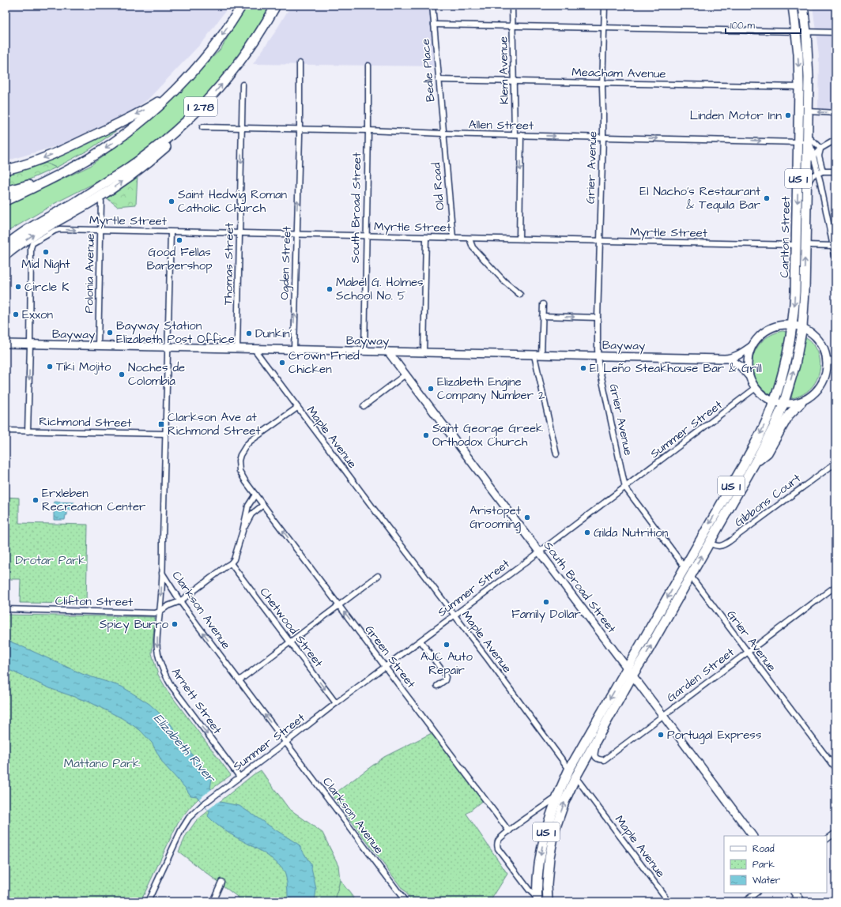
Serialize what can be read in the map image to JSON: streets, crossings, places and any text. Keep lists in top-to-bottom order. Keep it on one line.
{"streets":{"highway":["I 278","US 1","Carlton Street"],"main road":["South Broad Street","Bayway"],"street":["Bedle Place","Klem Avenue","Meacham Avenue","Allen Street","Grier Avenue","Old Road","Myrtle Street","Ogden Street","Thomas Street","Polonia Avenue","Richmond Street","Summer Street","Maple Avenue","Gibbons Court","Clifton Street","Clarkson Avenue","Chetwood Street","Green Street","Garden Street","Arnett Street"]},"crossings":[["Bedle Place","Meacham Avenue"],["Bedle Place","Allen Street"],["Bedle Place","Old Road"],["Klem Avenue","Meacham Avenue"],["Klem Avenue","Allen Street"],["Meacham Avenue","Grier Avenue"],["Meacham Avenue","Carlton Street"],["Allen Street","Grier Avenue"],["Allen Street","Old Road"],["Allen Street","South Broad Street"],["Allen Street","Carlton Street"],["Allen Street","Ogden Street"],["Allen Street","Thomas Street"],["Grier Avenue","US 1"],["Grier Avenue","Myrtle Street"],["Grier Avenue","Bayway"],["Grier Avenue","Summer Street"],["Grier Avenue","Garden Street"],["US 1","South Broad Street"],["US 1","Carlton Street"],["US 1","Maple Avenue"],["US 1","Gibbons Court"],["US 1","Garden Street"],["Old Road","Myrtle Street"],["South Broad Street","Myrtle Street"],["South Broad Street","Bayway"],["South Broad Street","Summer Street"],["South Broad Street","Garden Street"],["Myrtle Street","Carlton Street"],["Myrtle Street","Ogden Street"],["Myrtle Street","Thomas Street"],["Myrtle Street","Polonia Avenue"],["Myrtle Street","Bayway"],["Myrtle Street","Clarkson Avenue"],["Ogden Street","Bayway"],["Thomas Street","Bayway"],["Polonia Avenue","Bayway"],["Bayway","Maple Avenue"],["Bayway","Clarkson Avenue"],["Richmond Street","Clarkson Avenue"],["Summer Street","Maple Avenue"],["Summer Street","Clarkson Avenue"],["Summer Street","Chetwood Street"],["Summer Street","Green Street"],["Summer Street","Arnett Street"],["Maple Avenue","Green Street"],["Clifton Street","Clarkson Avenue"],["Clifton Street","Chetwood Street"],["Clifton Street","Arnett Street"],["Clarkson Avenue","Arnett Street"]],"one_way":["Allen Street","Ogden Street","Thomas Street","Chetwood Street","Green Street","Arnett Street"],"water":["Elizabeth River"],"parks":["Drotar Park","Mattano Park"],"places":{"other":["Linden Motor Inn","El Nacho’s Restaurant & Tequila Bar","Saint Hedwig Roman Catholic Church","Good Fellas Barbershop","Mid Night","Circle K","Mabel G. Holmes School No. 5","Exxon","Bayway Station Elizabeth Post Office","Dunkin'","Crown Fried Chicken","Tiki Mojito","El Leño Steakhouse Bar & Grill","Noches de Colombia","Elizabeth Engine Company Number 2","Saint George Greek Orthodox Church","Erxleben Recreation Center","Aristopet Grooming","Gilda Nutrition","Family Dollar","Spicy Burro","AJC Auto Repair","Portugal Express"],"transit":["Clarkson Ave at Richmond Street"]},"legend":["Road","Park","Water"],"scale_bar":"100 m"}
